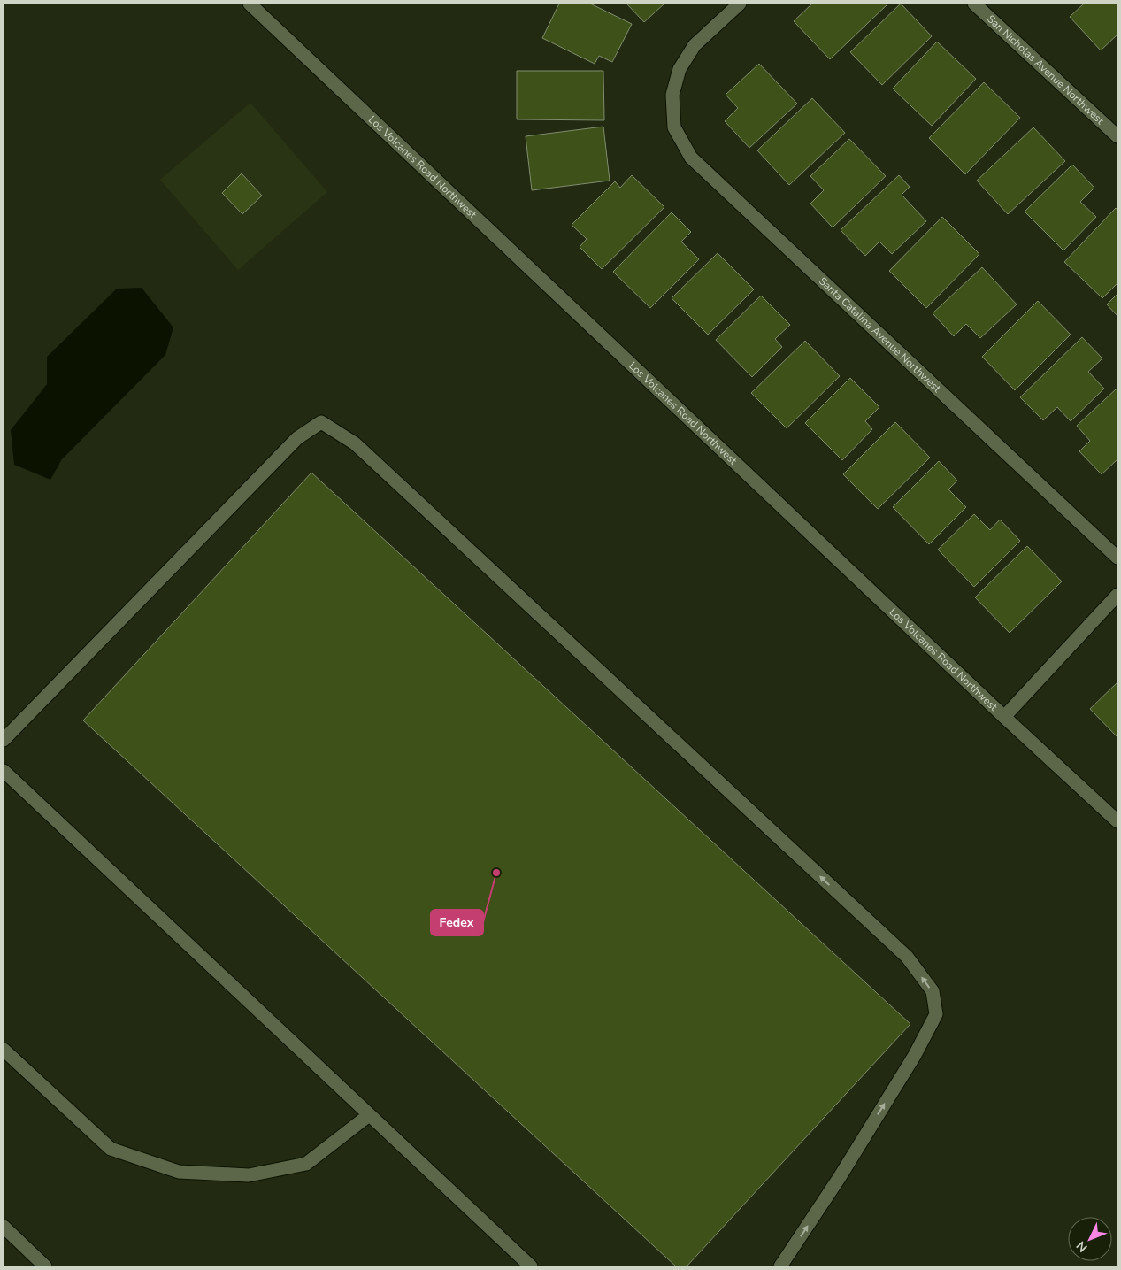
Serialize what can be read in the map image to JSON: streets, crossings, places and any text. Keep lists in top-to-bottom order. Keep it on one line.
{"streets":{"street":["San Nicholas Avenue Northwest","Los Volcanes Road Northwest","Santa Catalina Avenue Northwest"]},"places":["Fedex"],"north":"bottom left"}
